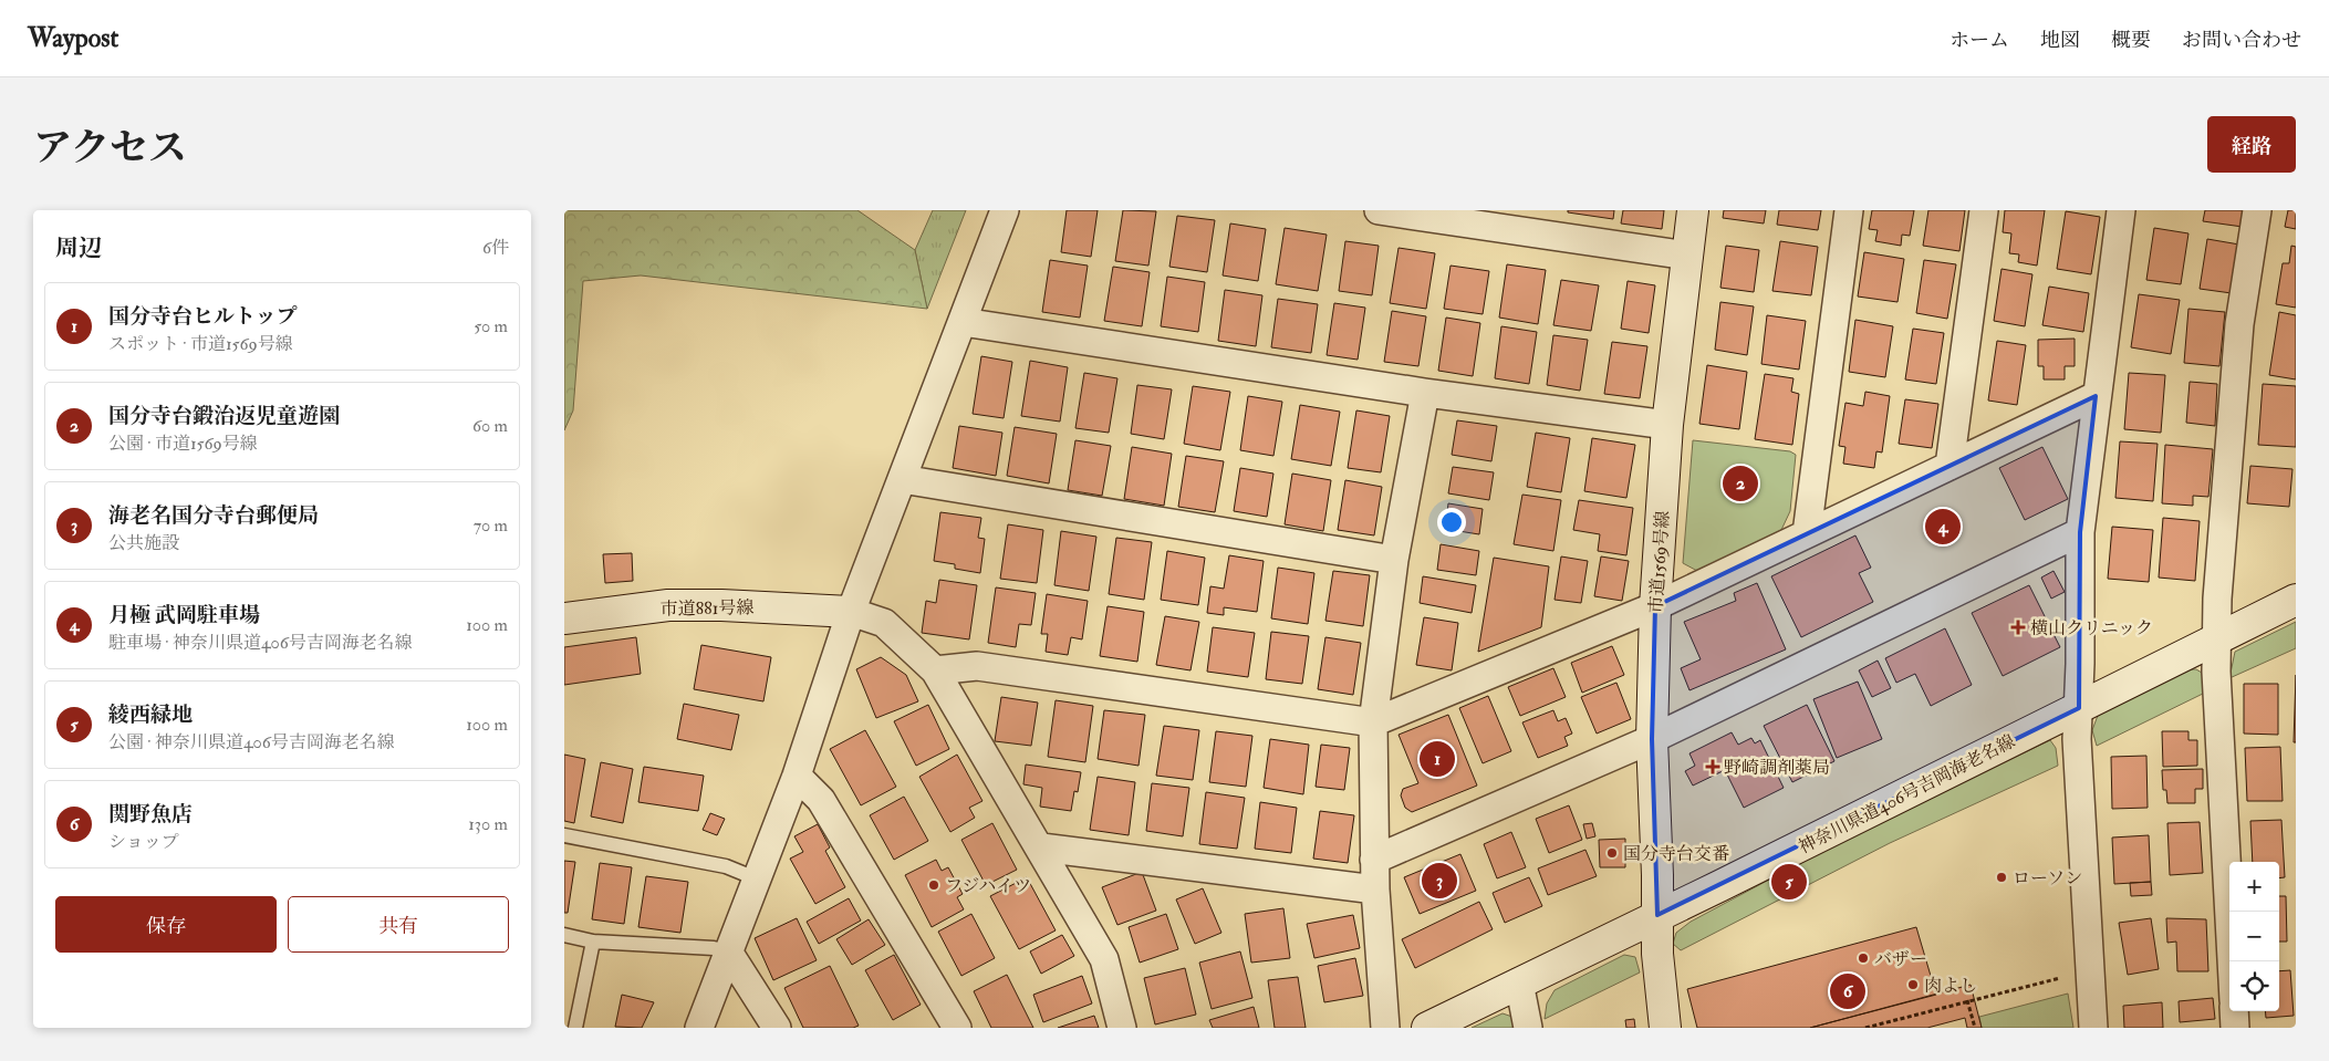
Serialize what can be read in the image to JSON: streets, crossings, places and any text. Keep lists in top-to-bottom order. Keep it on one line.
{"streets":{"street":["市道1569号線","市道881号線","神奈川県道406号吉岡海老名線"]},"crossings":[["市道1569号線","神奈川県道406号吉岡海老名線"]],"places":{"health":["横山クリニック","野崎調剤薬局"],"other":["国分寺台交番","ローソン","フジハイツ","バザー","肉よし"]},"page":{"header":"Waypost","nav":["ホーム","地図","概要","お問い合わせ"],"title":"アクセス","buttons":["経路",["保存","共有"]],"heading":["周辺","6件"],"list":[{"mark":"1","name":"国分寺台ヒルトップ","note":"スポット · 市道1569号線","value":"50 m"},{"mark":"2","name":"国分寺台鍛治返児童遊園","note":"公園 · 市道1569号線","value":"60 m"},{"mark":"3","name":"海老名国分寺台郵便局","note":"公共施設","value":"70 m"},{"mark":"4","name":"月極 武岡駐車場","note":"駐車場 · 神奈川県道406号吉岡海老名線","value":"100 m"},{"mark":"5","name":"綾西緑地","note":"公園 · 神奈川県道406号吉岡海老名線","value":"100 m"},{"mark":"6","name":"関野魚店","note":"ショップ","value":"130 m"}],"pins":["2","4","1","3","5","6"],"map_buttons":["+","−"]}}
